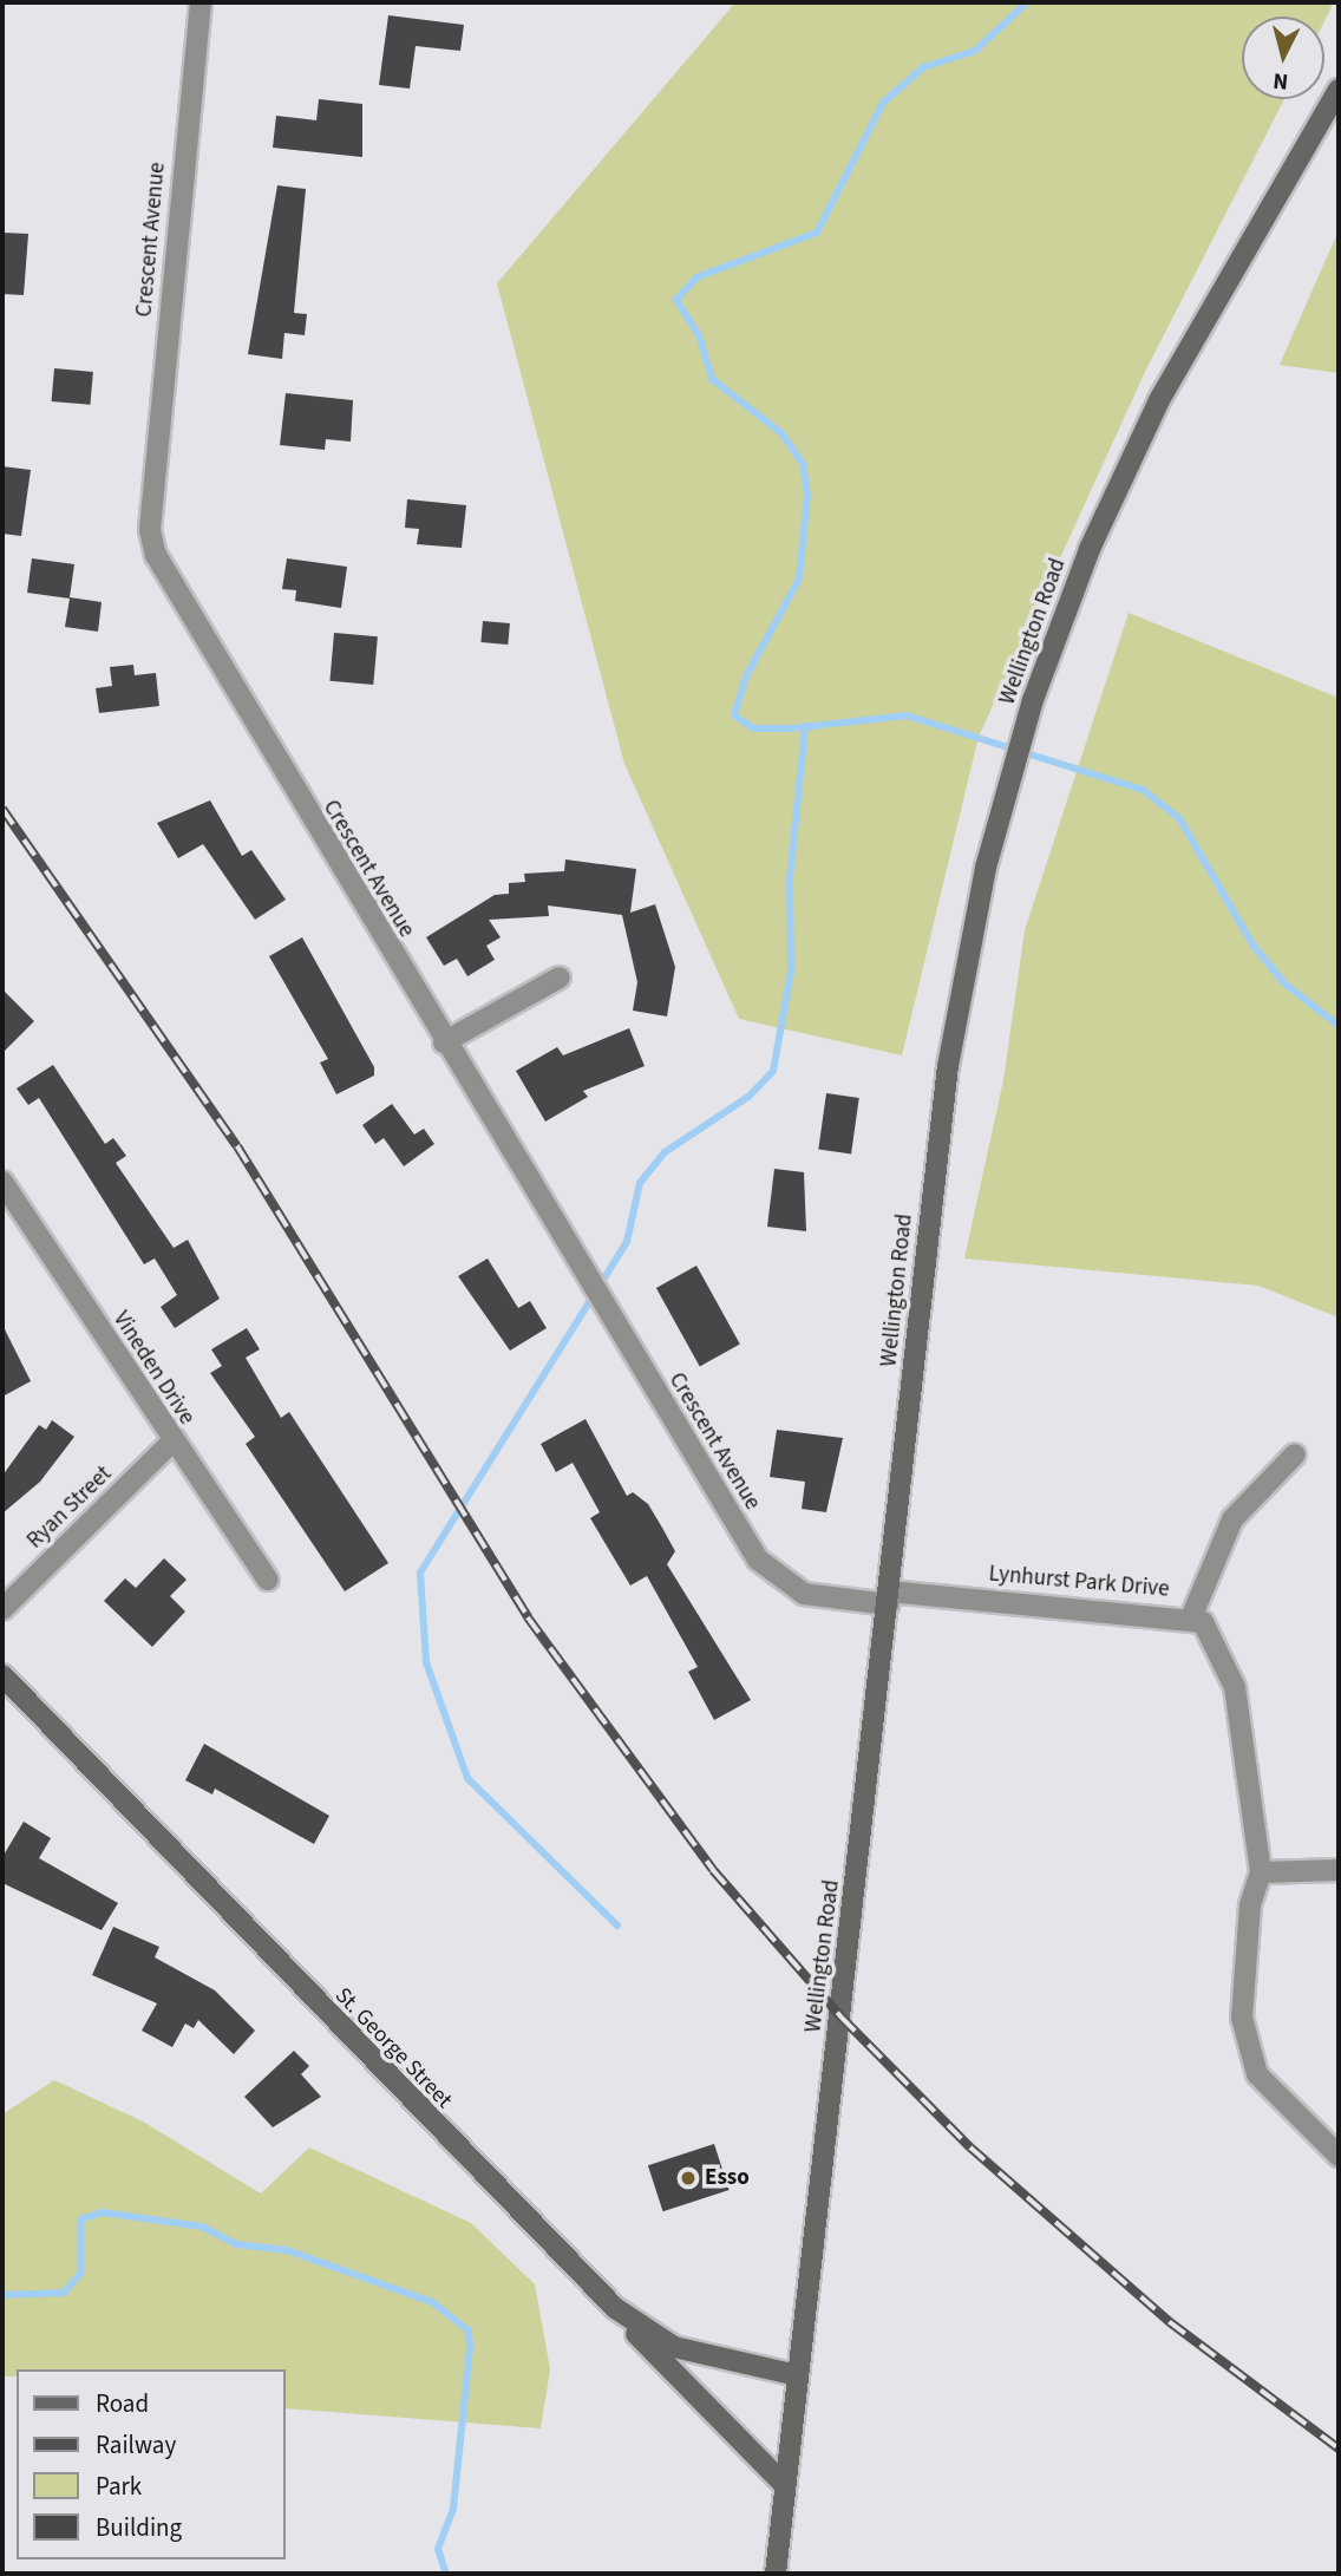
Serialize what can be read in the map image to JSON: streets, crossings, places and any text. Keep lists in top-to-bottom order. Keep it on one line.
{"streets":{"main road":["Wellington Road","St. George Street"],"street":["Crescent Avenue","Vineden Drive","Ryan Street","Lynhurst Park Drive"]},"crossings":[["Crescent Avenue","Wellington Road"],["Crescent Avenue","Lynhurst Park Drive"],["Wellington Road","Lynhurst Park Drive"],["Wellington Road","St. George Street"],["Vineden Drive","Ryan Street"]],"places":["Esso"],"legend":["Road","Railway","Park","Building"],"north":"bottom"}
